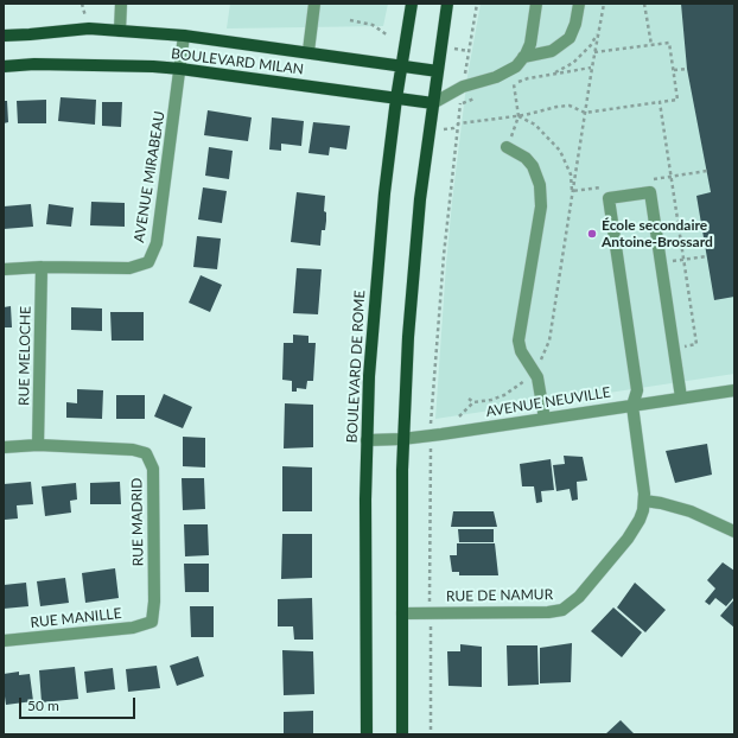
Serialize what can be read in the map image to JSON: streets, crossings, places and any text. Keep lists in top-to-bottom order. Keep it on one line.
{"streets":{"main road":["BOULEVARD MILAN","BOULEVARD DE ROME"],"street":["AVENUE MIRABEAU","RUE MELOCHE","AVENUE NEUVILLE","RUE MADRID","RUE DE NAMUR","RUE MANILLE"]},"crossings":[["BOULEVARD MILAN","AVENUE MIRABEAU"],["BOULEVARD MILAN","BOULEVARD DE ROME"],["AVENUE MIRABEAU","RUE MELOCHE"],["RUE MELOCHE","RUE MADRID"],["BOULEVARD DE ROME","AVENUE NEUVILLE"],["AVENUE NEUVILLE","RUE DE NAMUR"],["RUE MADRID","RUE MANILLE"]],"places":["École secondaire Antoine-Brossard"],"scale_bar":"50 m"}
